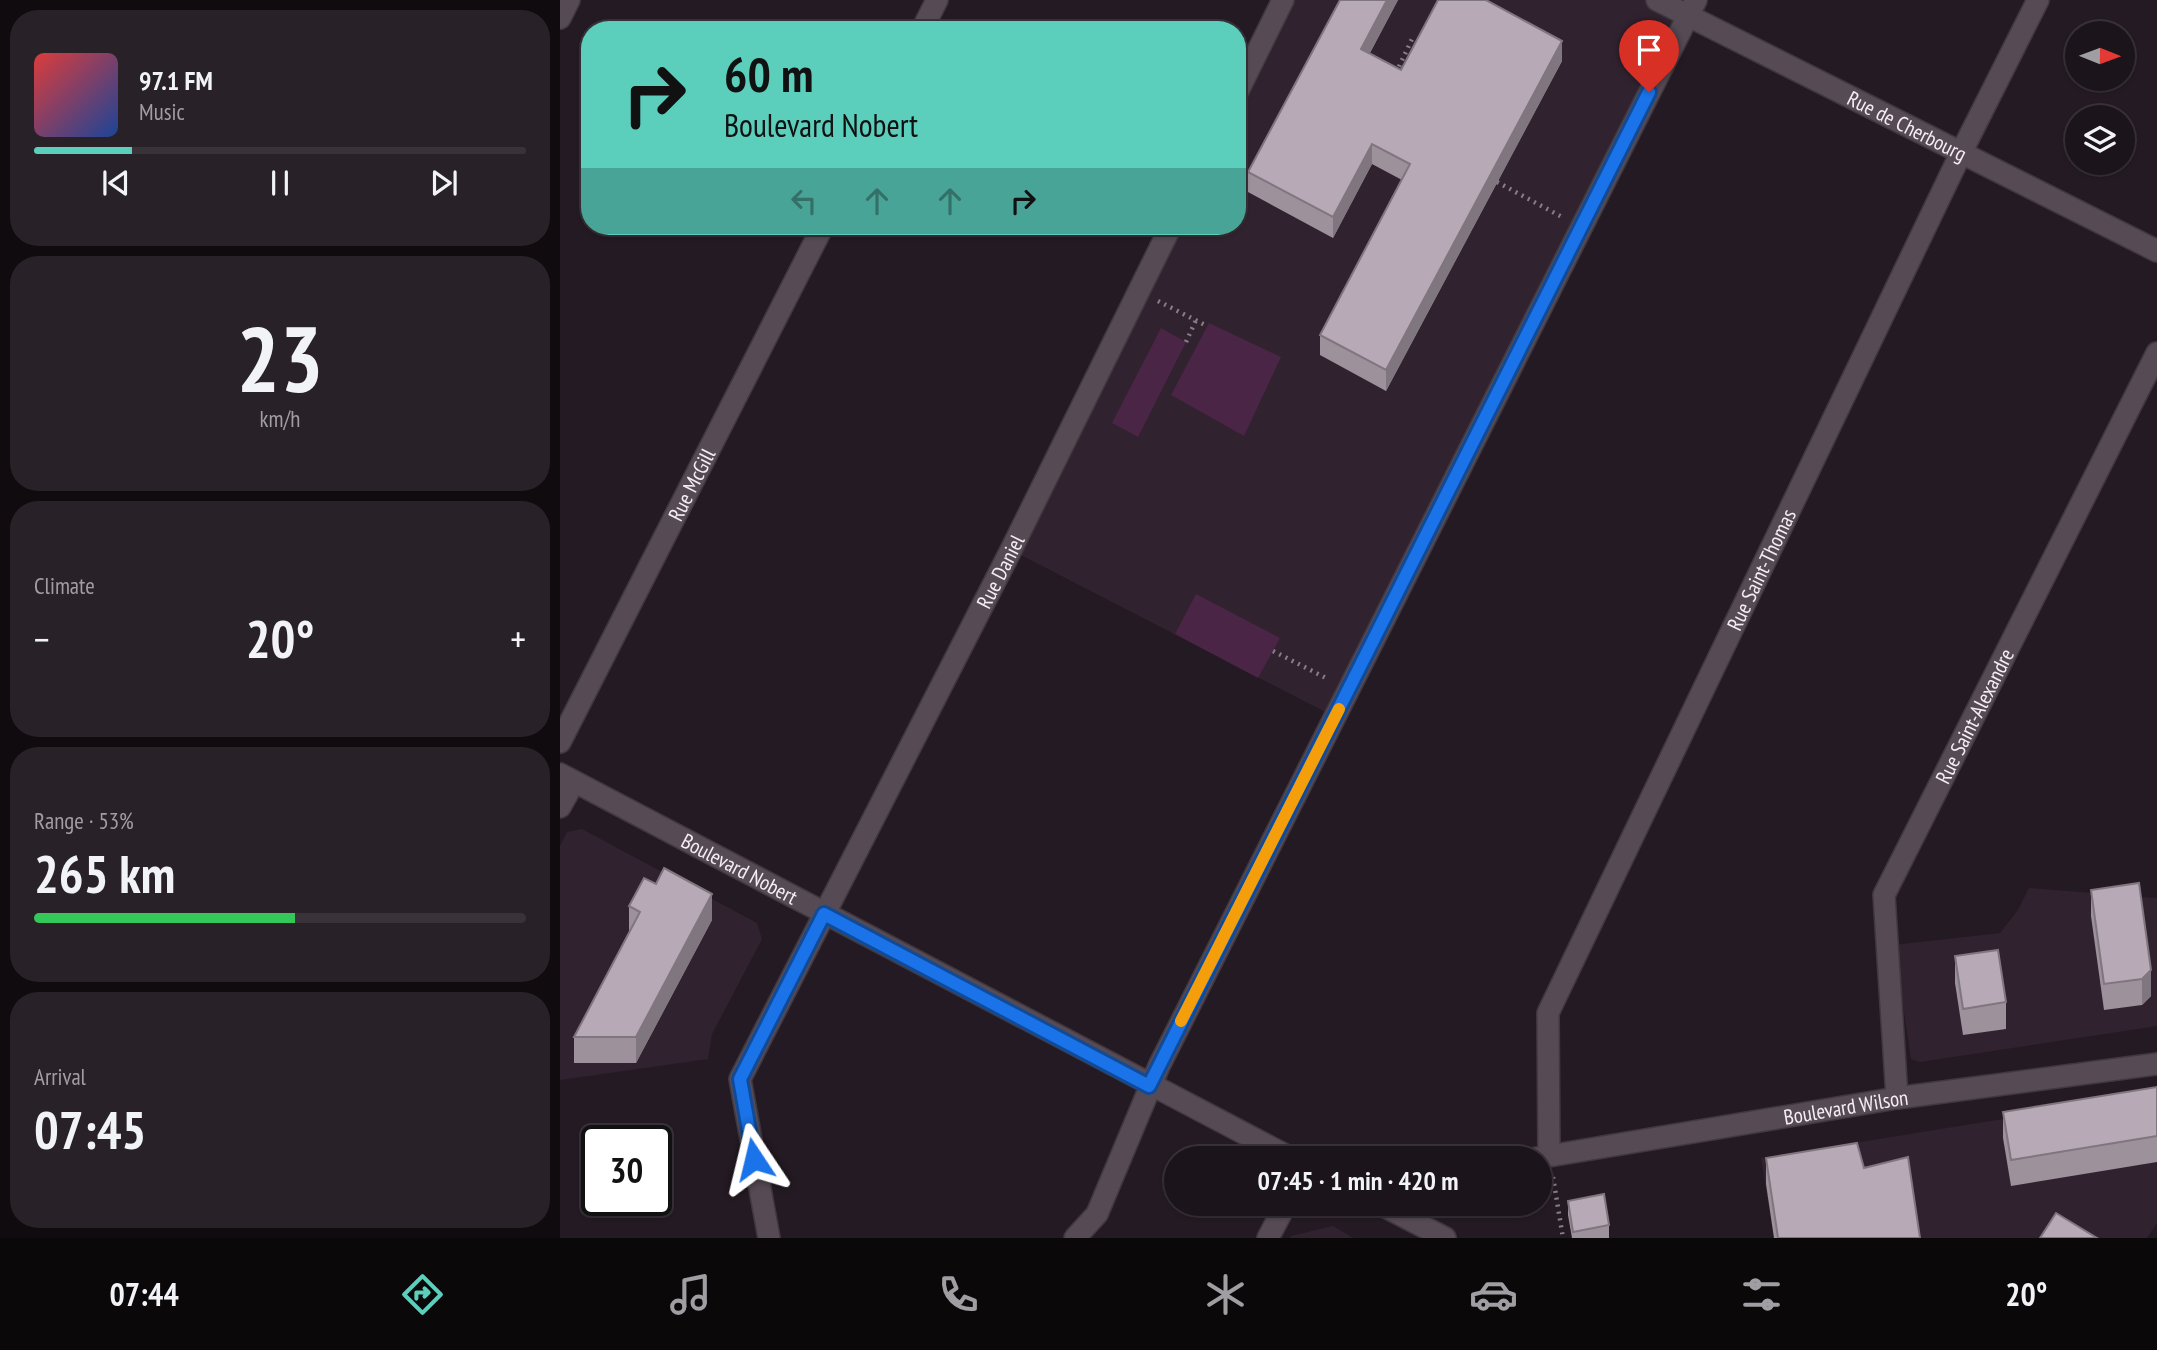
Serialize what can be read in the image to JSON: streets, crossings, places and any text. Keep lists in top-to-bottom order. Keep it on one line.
{"streets":{"street":["Rue de Cherbourg","Rue McGill","Rue Saint-Thomas","Rue Daniel","Rue Saint-Alexandre","Boulevard Nobert","Boulevard Wilson"]},"crossings":[["Rue de Cherbourg","Rue Saint-Thomas"],["Rue Daniel","Boulevard Nobert"],["Rue Saint-Alexandre","Boulevard Wilson"]],"north":"right","page":{"turn":["60 m","Boulevard Nobert"],"song":["97.1 FM","Music"],"tile":[["23","km/h"],"Climate",["Range · 53%","265 km"],["Arrival","07:45"]],"heat":["−","20°","+"],"limit":"30","trip":"07:45 · 1 min · 420 m","tabs":["07:44","20°"]}}
